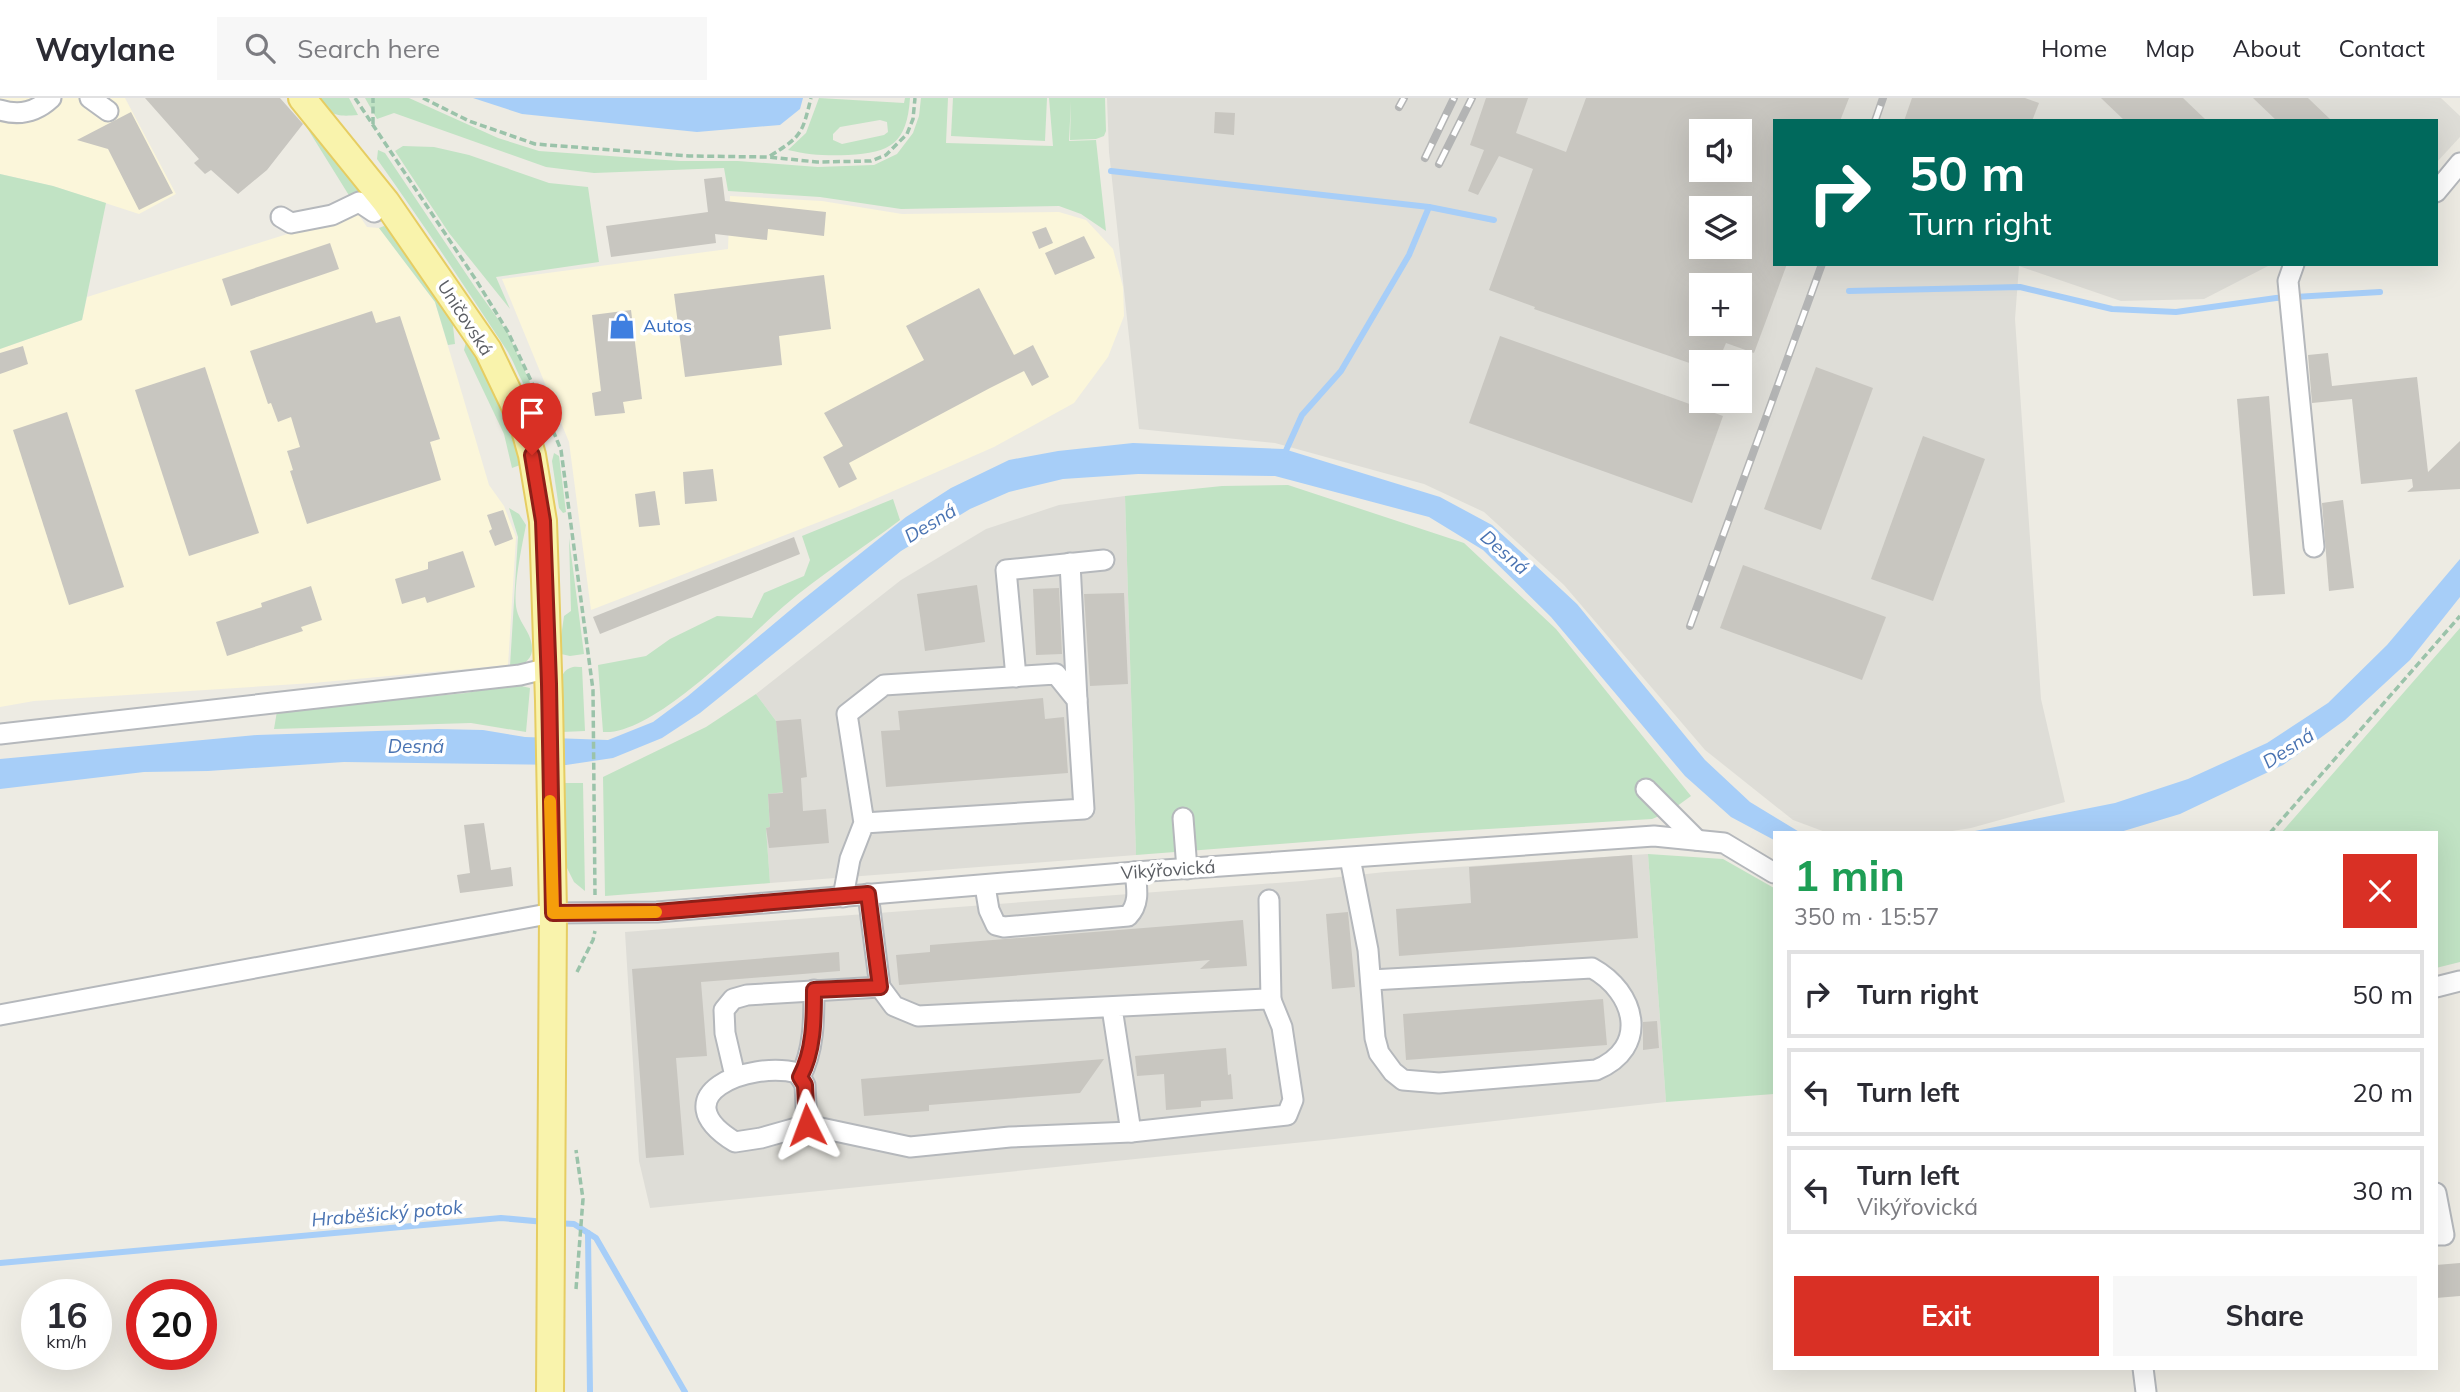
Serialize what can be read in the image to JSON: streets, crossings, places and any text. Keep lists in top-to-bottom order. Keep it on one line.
{"streets":{"main road":["Uničovská"],"street":["Vikýřovická"]},"crossings":[["Uničovská","Vikýřovická"]],"water":["Desná","Hraběšický potok"],"places":{"shop":["Autos"]},"page":{"header":"Waylane","search":"Search here","nav":["Home","Map","About","Contact"],"map_buttons":["+","−"],"turn":["50 m","Turn right"],"heading":["1 min","350 m · 15:57"],"list":[{"name":"Turn right","value":"50 m"},{"name":"Turn left","value":"20 m"},{"name":"Turn left","note":"Vikýřovická","value":"30 m"}],"buttons":["Exit","Share"],"speed":"16 km/h","limit":"20"}}
